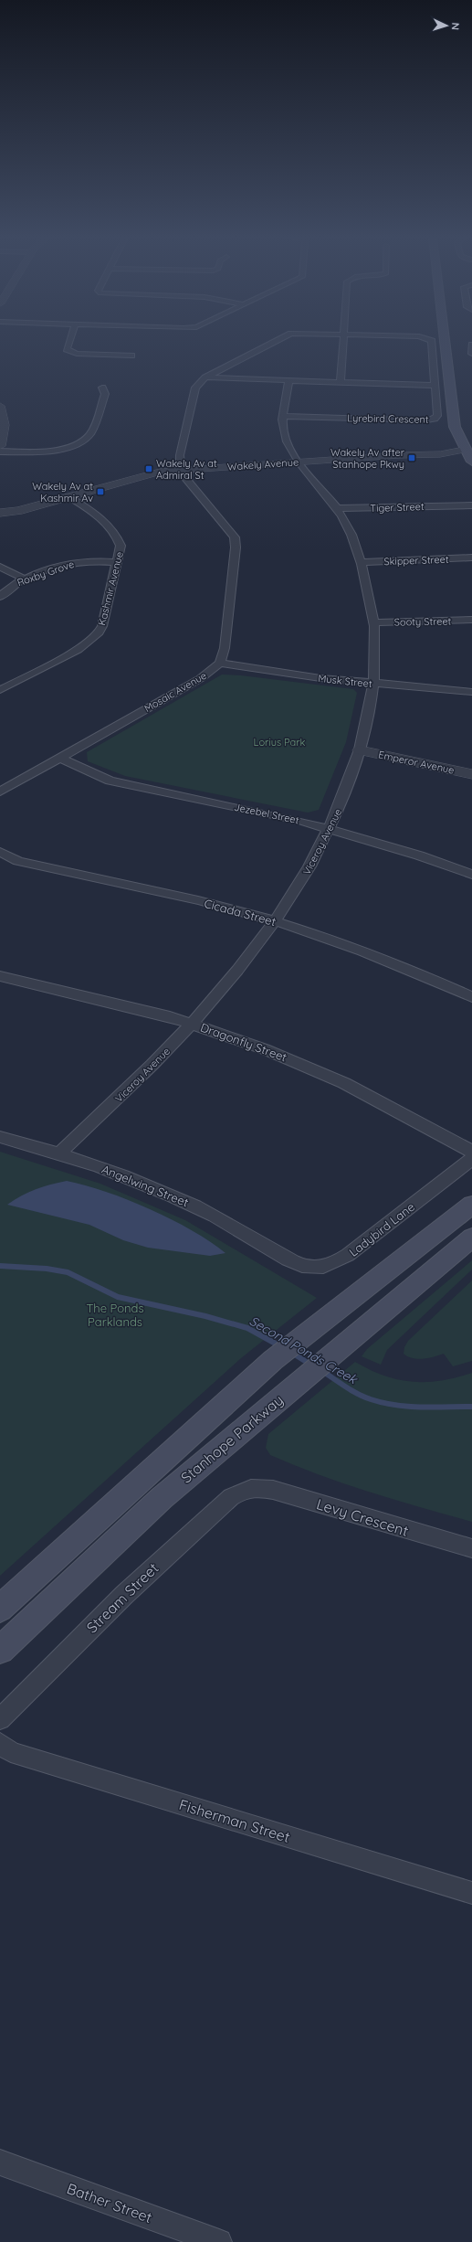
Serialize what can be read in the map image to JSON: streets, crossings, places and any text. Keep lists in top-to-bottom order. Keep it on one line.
{"streets":{"main road":["Stanhope Parkway"],"street":["Lyrebird Crescent","Wakely Avenue","Tiger Street","Skipper Street","Roxby Grove","Kashmir Avenue","Sooty Street","Musk Street","Mosaic Avenue","Emperor Avenue","Jezebel Street","Viceroy Avenue","Cicada Street","Dragonfly Street","Angelwing Street","Ladybird Lane","Levy Crescent","Stream Street","Fisherman Street","Bather Street"]},"crossings":[["Lyrebird Crescent","Viceroy Avenue"],["Wakely Avenue","Kashmir Avenue"],["Wakely Avenue","Viceroy Avenue"],["Tiger Street","Viceroy Avenue"],["Skipper Street","Viceroy Avenue"],["Roxby Grove","Kashmir Avenue"],["Sooty Street","Viceroy Avenue"],["Musk Street","Mosaic Avenue"],["Musk Street","Viceroy Avenue"],["Mosaic Avenue","Jezebel Street"],["Emperor Avenue","Viceroy Avenue"],["Jezebel Street","Viceroy Avenue"],["Viceroy Avenue","Cicada Street"],["Viceroy Avenue","Dragonfly Street"],["Viceroy Avenue","Angelwing Street"],["Angelwing Street","Ladybird Lane"],["Levy Crescent","Stream Street"]],"water":["Second Ponds Creek"],"parks":["Lorius Park","The Ponds Parklands"],"places":{"transit":["Wakely Av after Stanhope Pkwy","Wakely Av at Admiral St","Wakely Av at Kashmir Av"]},"north":"right"}
